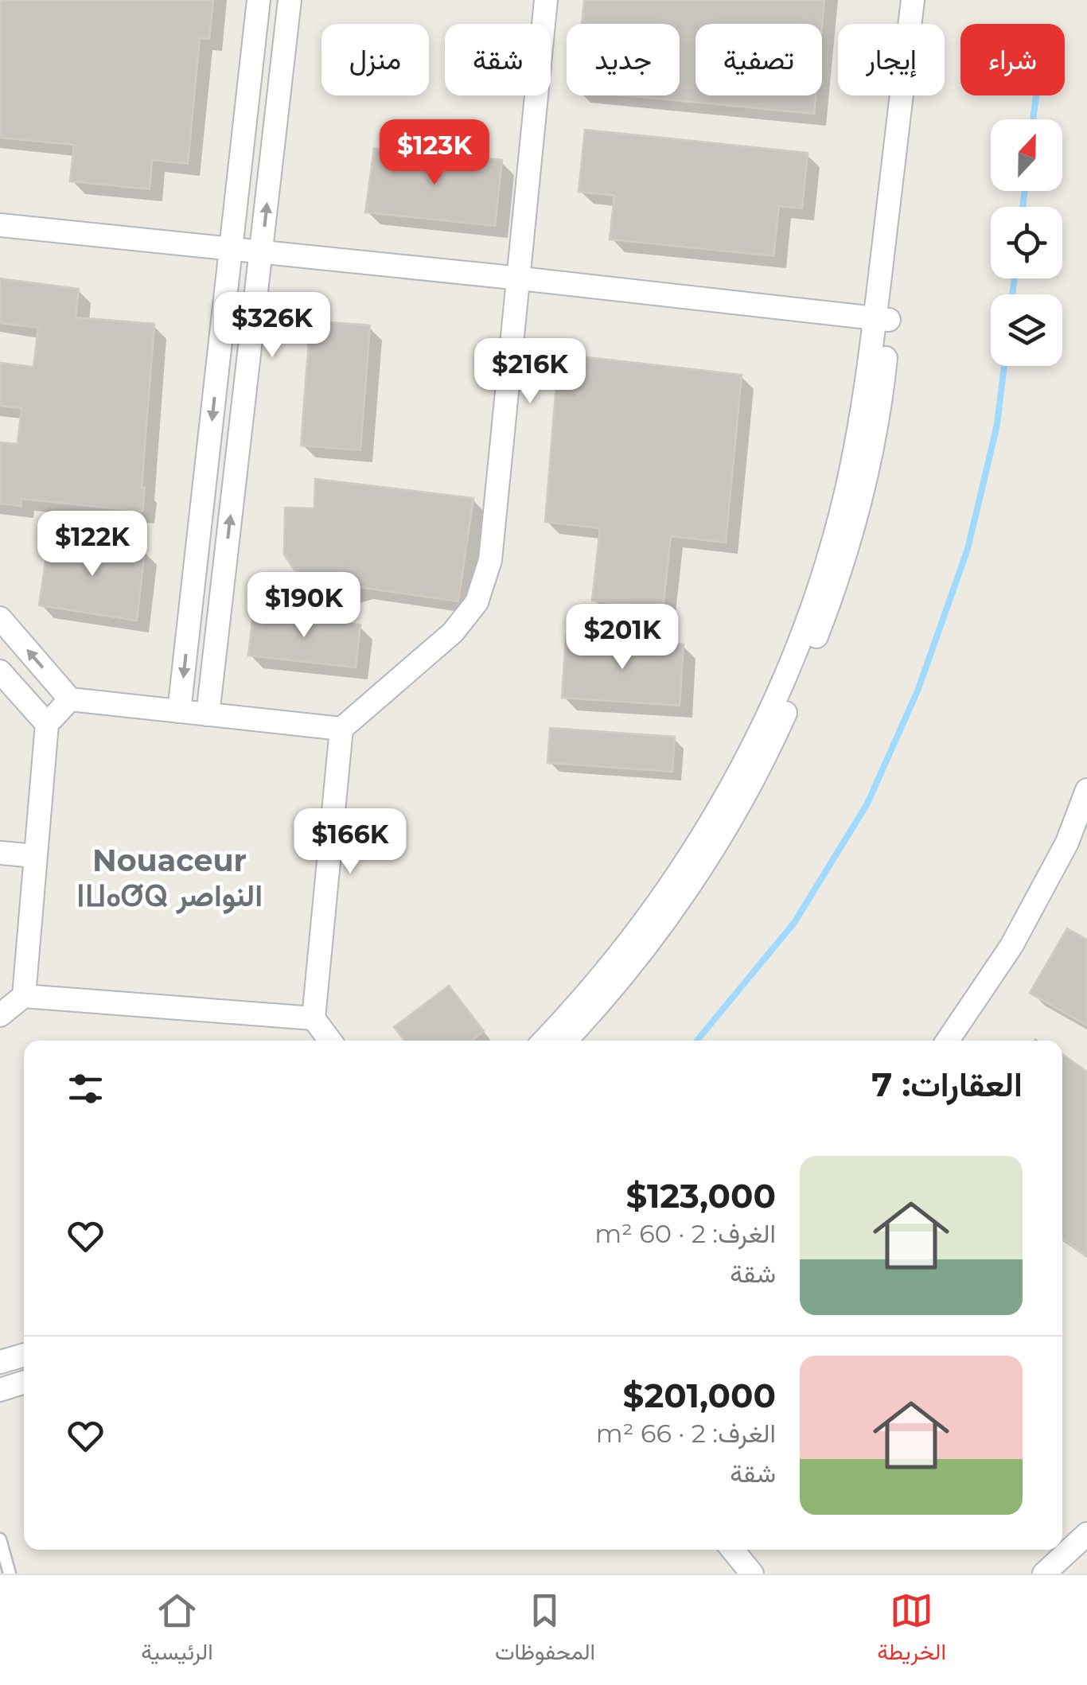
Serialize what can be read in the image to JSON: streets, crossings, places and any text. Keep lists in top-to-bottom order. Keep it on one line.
{"districts":["Nouaceur ⵏⵡⴰⵚⵕ النواصر"],"north":"top","page":{"chip":["شراء","إيجار","تصفية","جديد","شقة","منزل"],"price":["$123K","$326K","$216K","$122K","$190K","$201K","$166K"],"heading":"العقارات: 7","list":[{"name":"$123,000","note":"الغرف: 2 · 60 m² · شقة"},{"name":"$201,000","note":"الغرف: 2 · 66 m² · شقة"}],"tabs":["الخريطة","المحفوظات","الرئيسية"]}}
